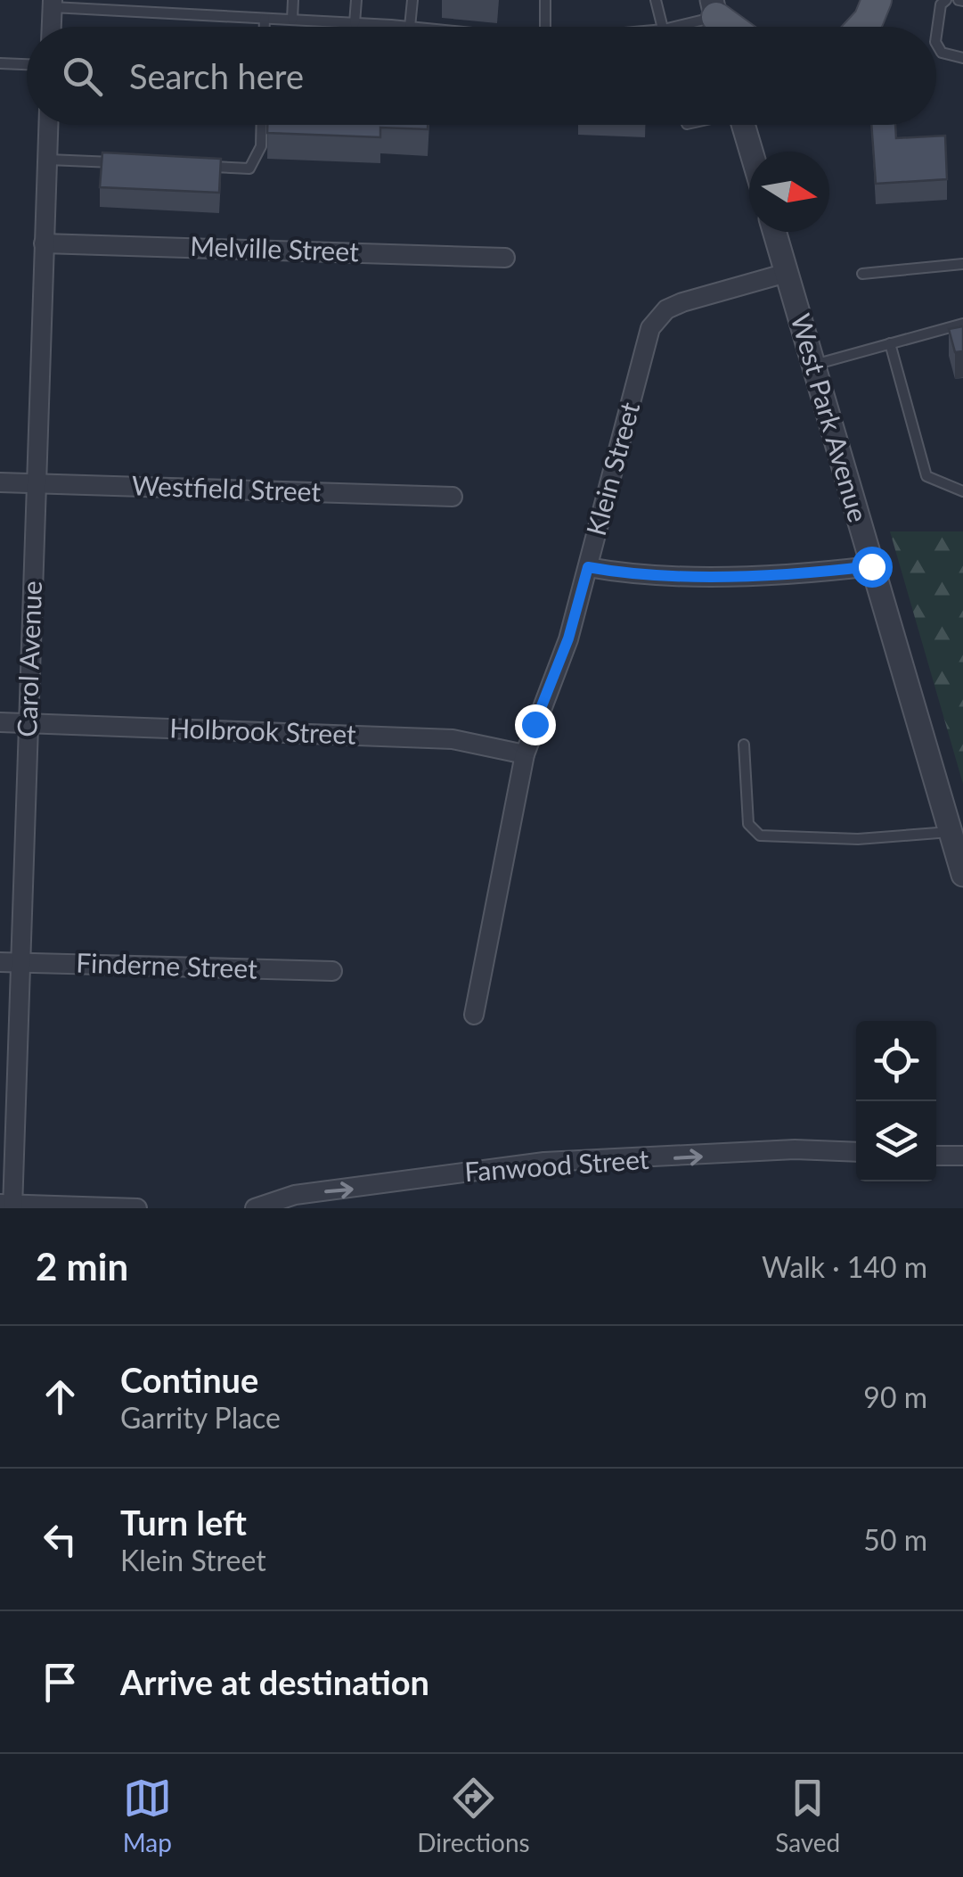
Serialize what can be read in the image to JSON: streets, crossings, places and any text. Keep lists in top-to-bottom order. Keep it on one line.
{"streets":{"street":["Melville Street","West Park Avenue","Klein Street","Westfield Street","Carol Avenue","Holbrook Street","Finderne Street","Fanwood Street"]},"crossings":[["Melville Street","Carol Avenue"],["West Park Avenue","Klein Street"],["Klein Street","Holbrook Street"],["Westfield Street","Carol Avenue"],["Carol Avenue","Holbrook Street"],["Carol Avenue","Finderne Street"]],"one_way":["Fanwood Street"],"north":"right","page":{"search":"Search here","heading":["2 min","Walk · 140 m"],"list":[["Continue","Garrity Place","90 m"],["Turn left","Klein Street","50 m"],"Arrive at destination"],"nav":["Map","Directions","Saved"]}}
